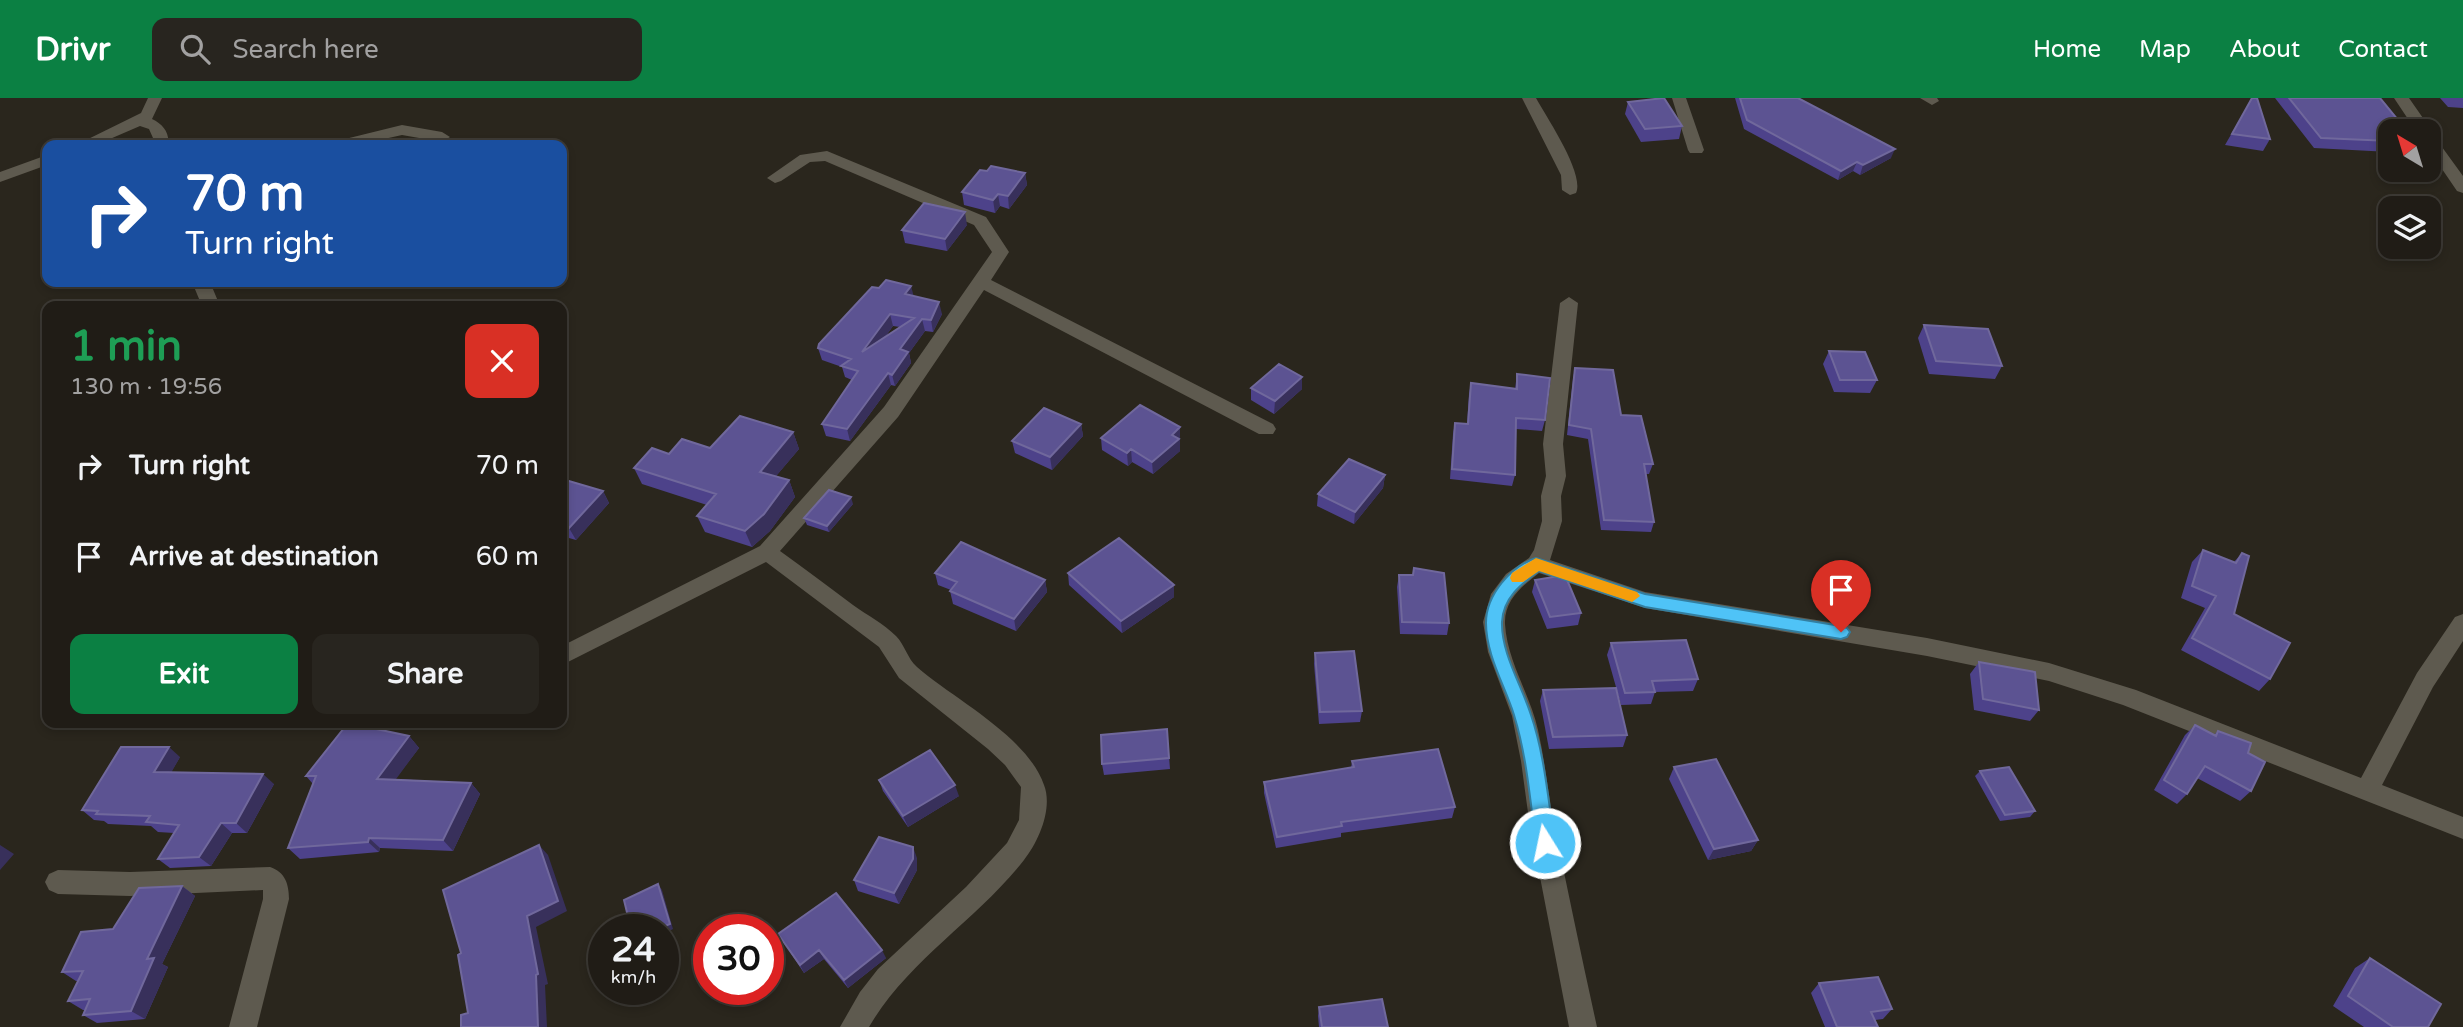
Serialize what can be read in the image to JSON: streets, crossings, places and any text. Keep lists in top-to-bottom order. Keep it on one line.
{"north":"top left","page":{"header":"Drivr","search":"Search here","nav":["Home","Map","About","Contact"],"turn":["70 m","Turn right"],"heading":["1 min","130 m · 19:56"],"list":[{"name":"Turn right","value":"70 m"},{"name":"Arrive at destination","value":"60 m"}],"buttons":["Exit","Share"],"speed":"24 km/h","limit":"30"}}
